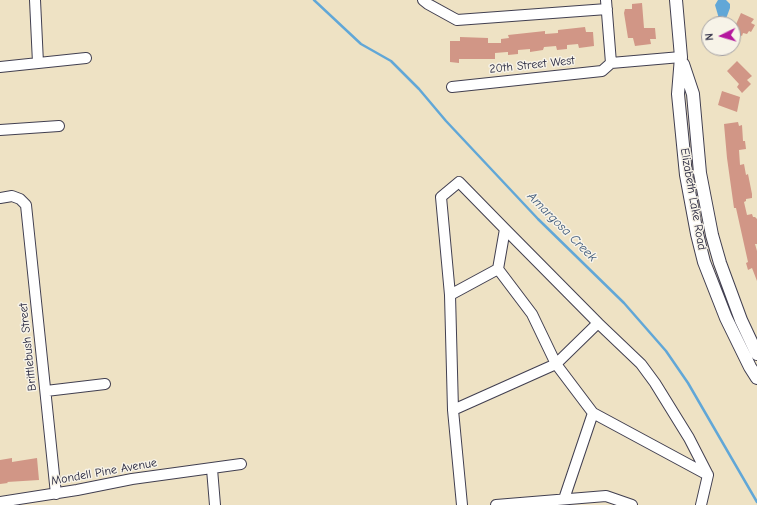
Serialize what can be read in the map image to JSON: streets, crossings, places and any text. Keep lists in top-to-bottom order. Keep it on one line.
{"streets":{"main road":["Elizabeth Lake Road"],"street":["20th Street West","Brittlebush Street","Mondell Pine Avenue"]},"crossings":[["Brittlebush Street","Mondell Pine Avenue"]],"water":["Amargosa Creek"],"north":"left"}
